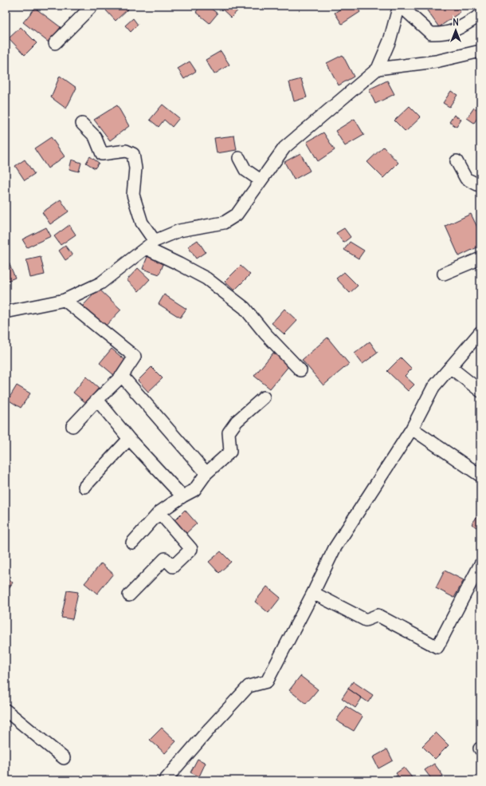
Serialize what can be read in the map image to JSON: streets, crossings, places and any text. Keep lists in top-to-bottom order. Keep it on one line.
{"north":"top"}
